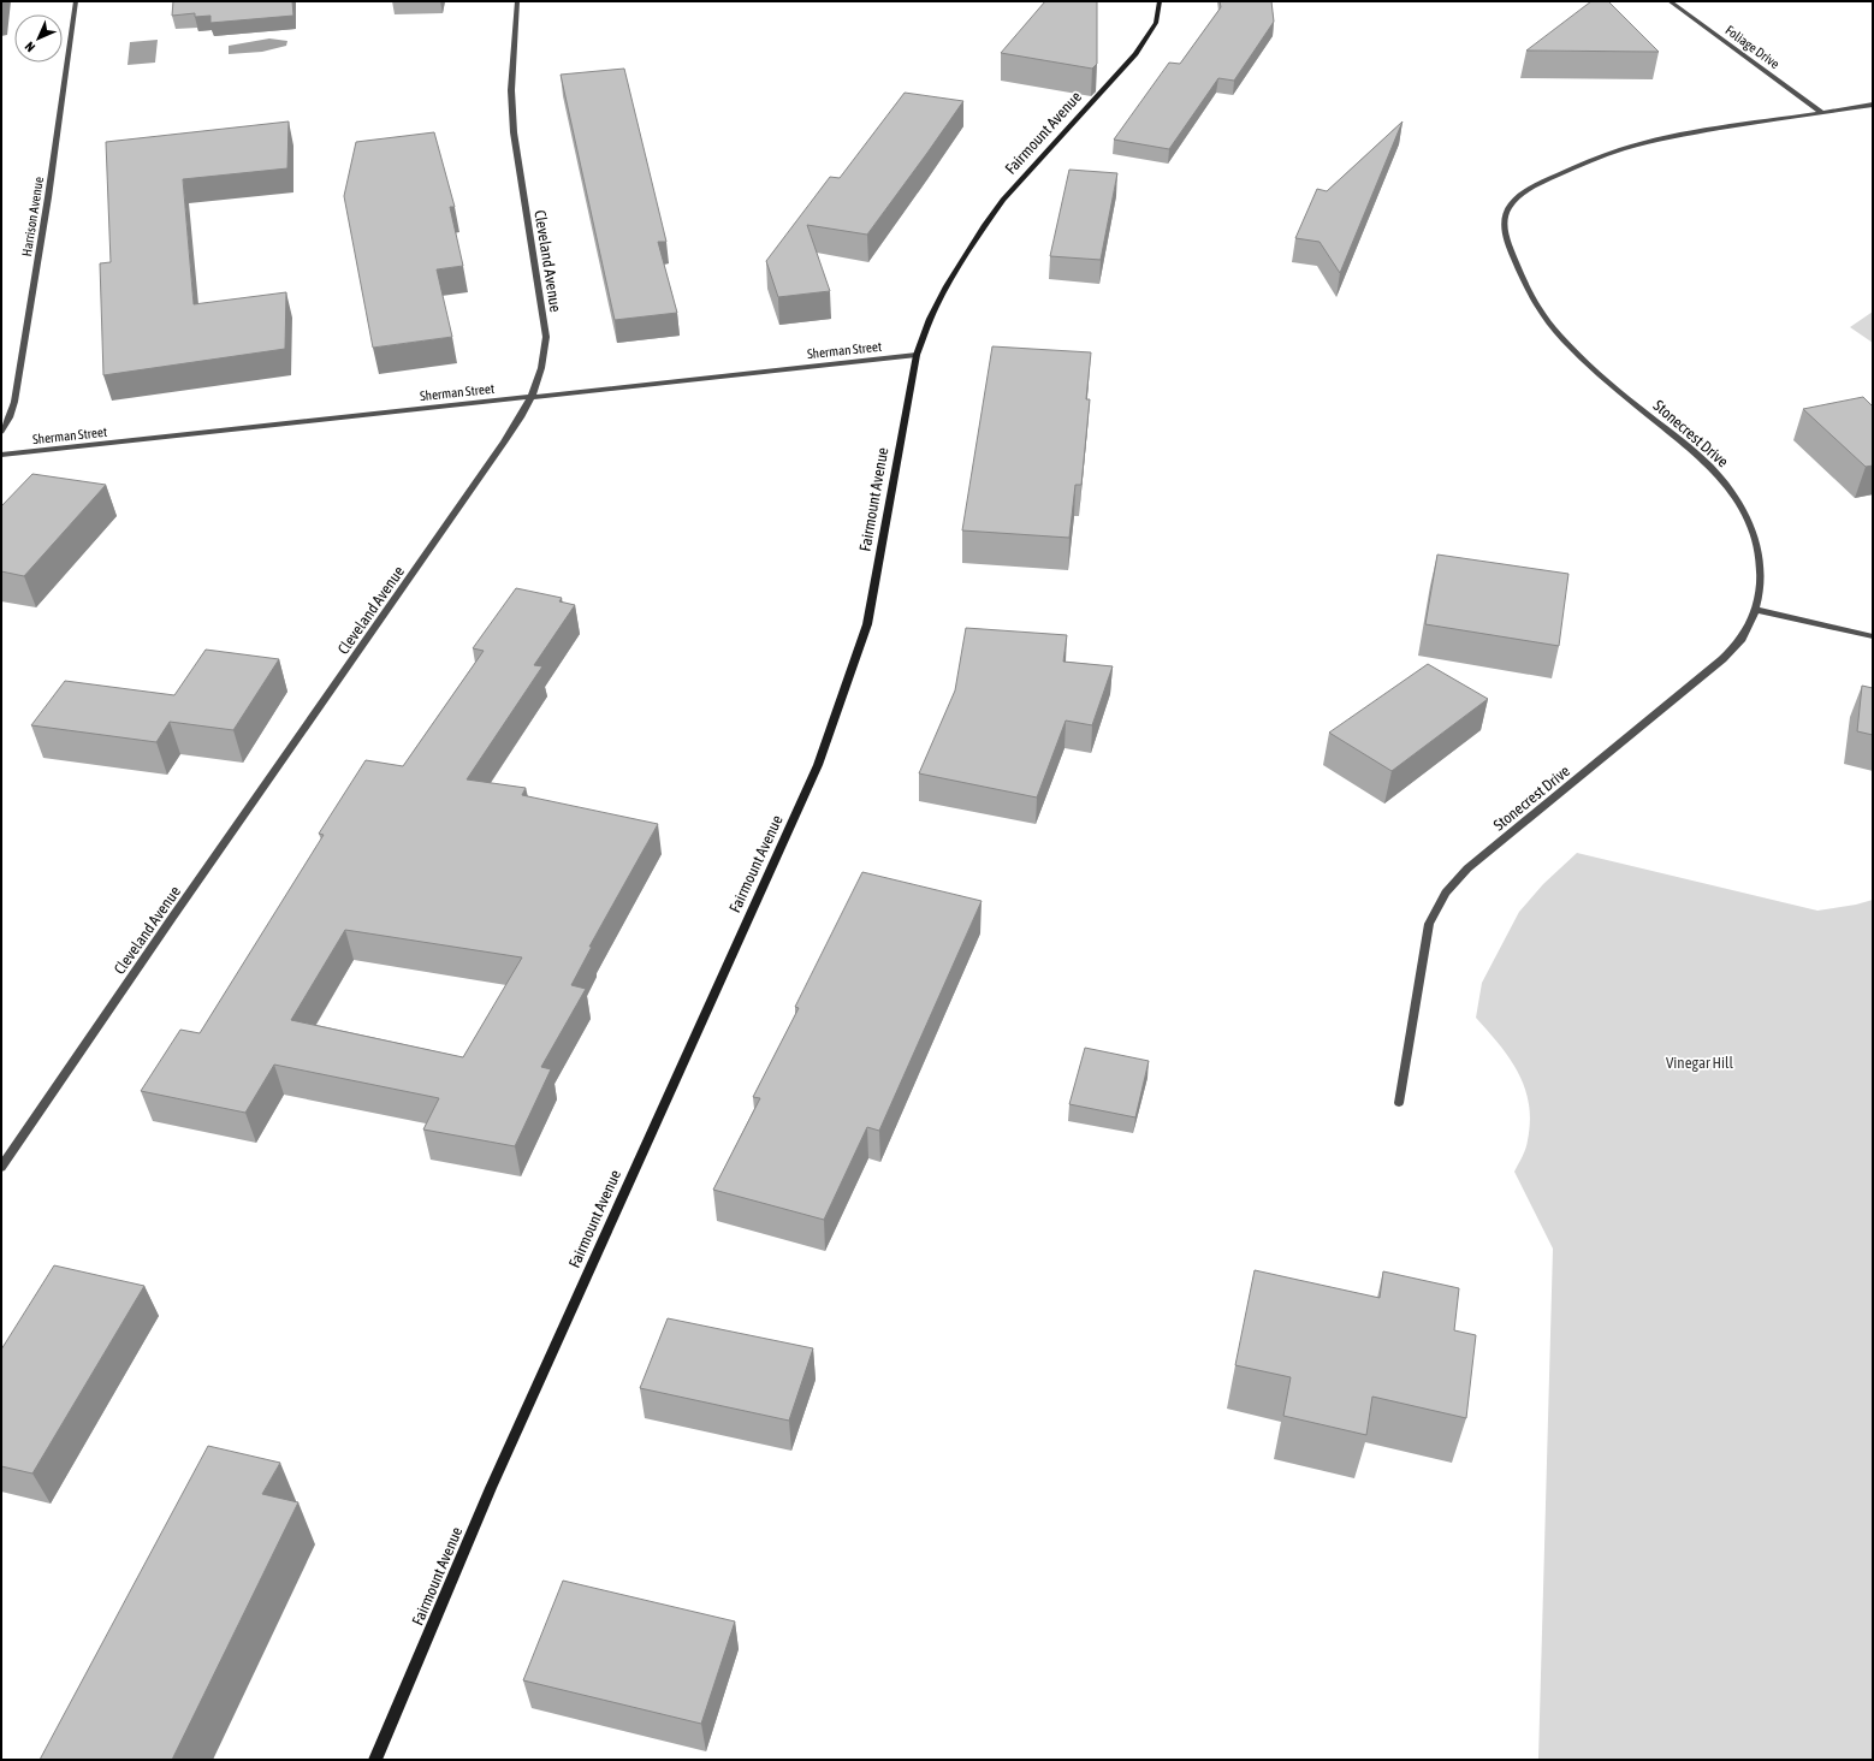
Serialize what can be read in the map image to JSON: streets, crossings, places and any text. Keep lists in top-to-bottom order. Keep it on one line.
{"streets":{"street":["Foliage Drive","Fairmount Avenue","Harrison Avenue","Cleveland Avenue","Sherman Street","Stonecrest Drive"]},"crossings":[["Foliage Drive","Stonecrest Drive"],["Fairmount Avenue","Sherman Street"],["Cleveland Avenue","Sherman Street"]],"parks":["Vinegar Hill"],"north":"bottom left"}
